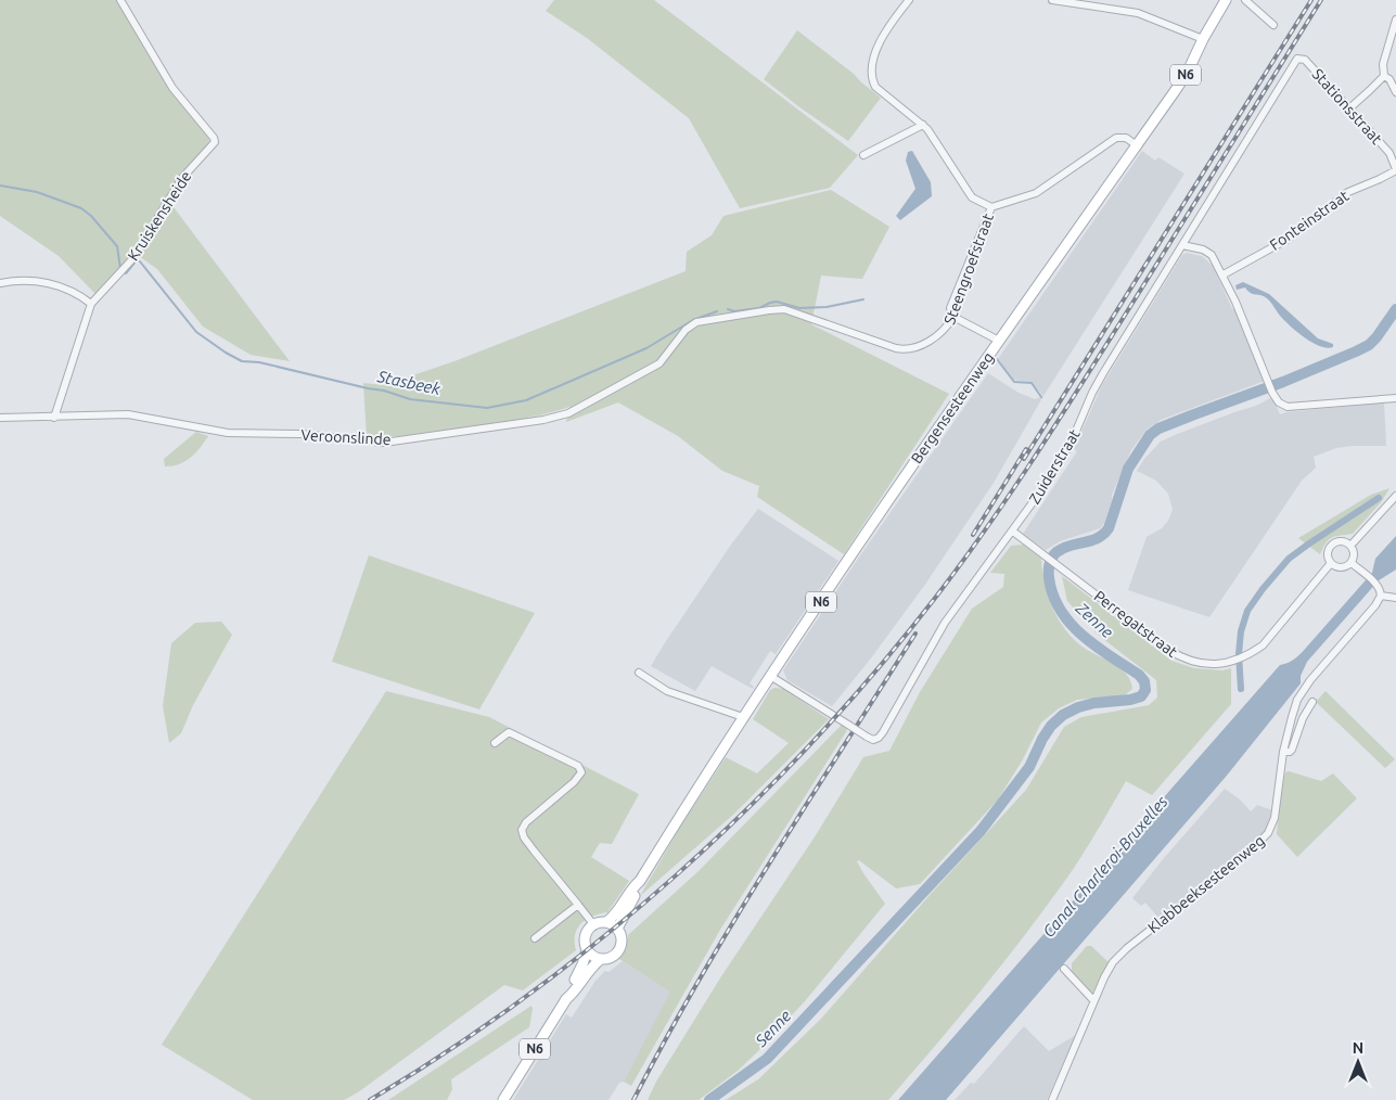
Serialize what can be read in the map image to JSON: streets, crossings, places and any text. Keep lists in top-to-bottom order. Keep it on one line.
{"streets":{"main road":["N6","Bergensesteenweg"],"street":["Stationsstraat","Kruiskensheide","Fonteinstraat","Steengroefstraat","Veroonslinde","Zuiderstraat","Perregatstraat","Klabbeeksesteenweg"]},"crossings":[["N6","Bergensesteenweg"],["Stationsstraat","Fonteinstraat"],["Stationsstraat","Zuiderstraat"],["Kruiskensheide","Veroonslinde"],["Steengroefstraat","Bergensesteenweg"],["Steengroefstraat","Veroonslinde"],["Bergensesteenweg","Zuiderstraat"],["Zuiderstraat","Perregatstraat"]],"water":["Stasbeek","Zenne","Canal Charleroi-Bruxelles","Senne"],"north":"top"}
